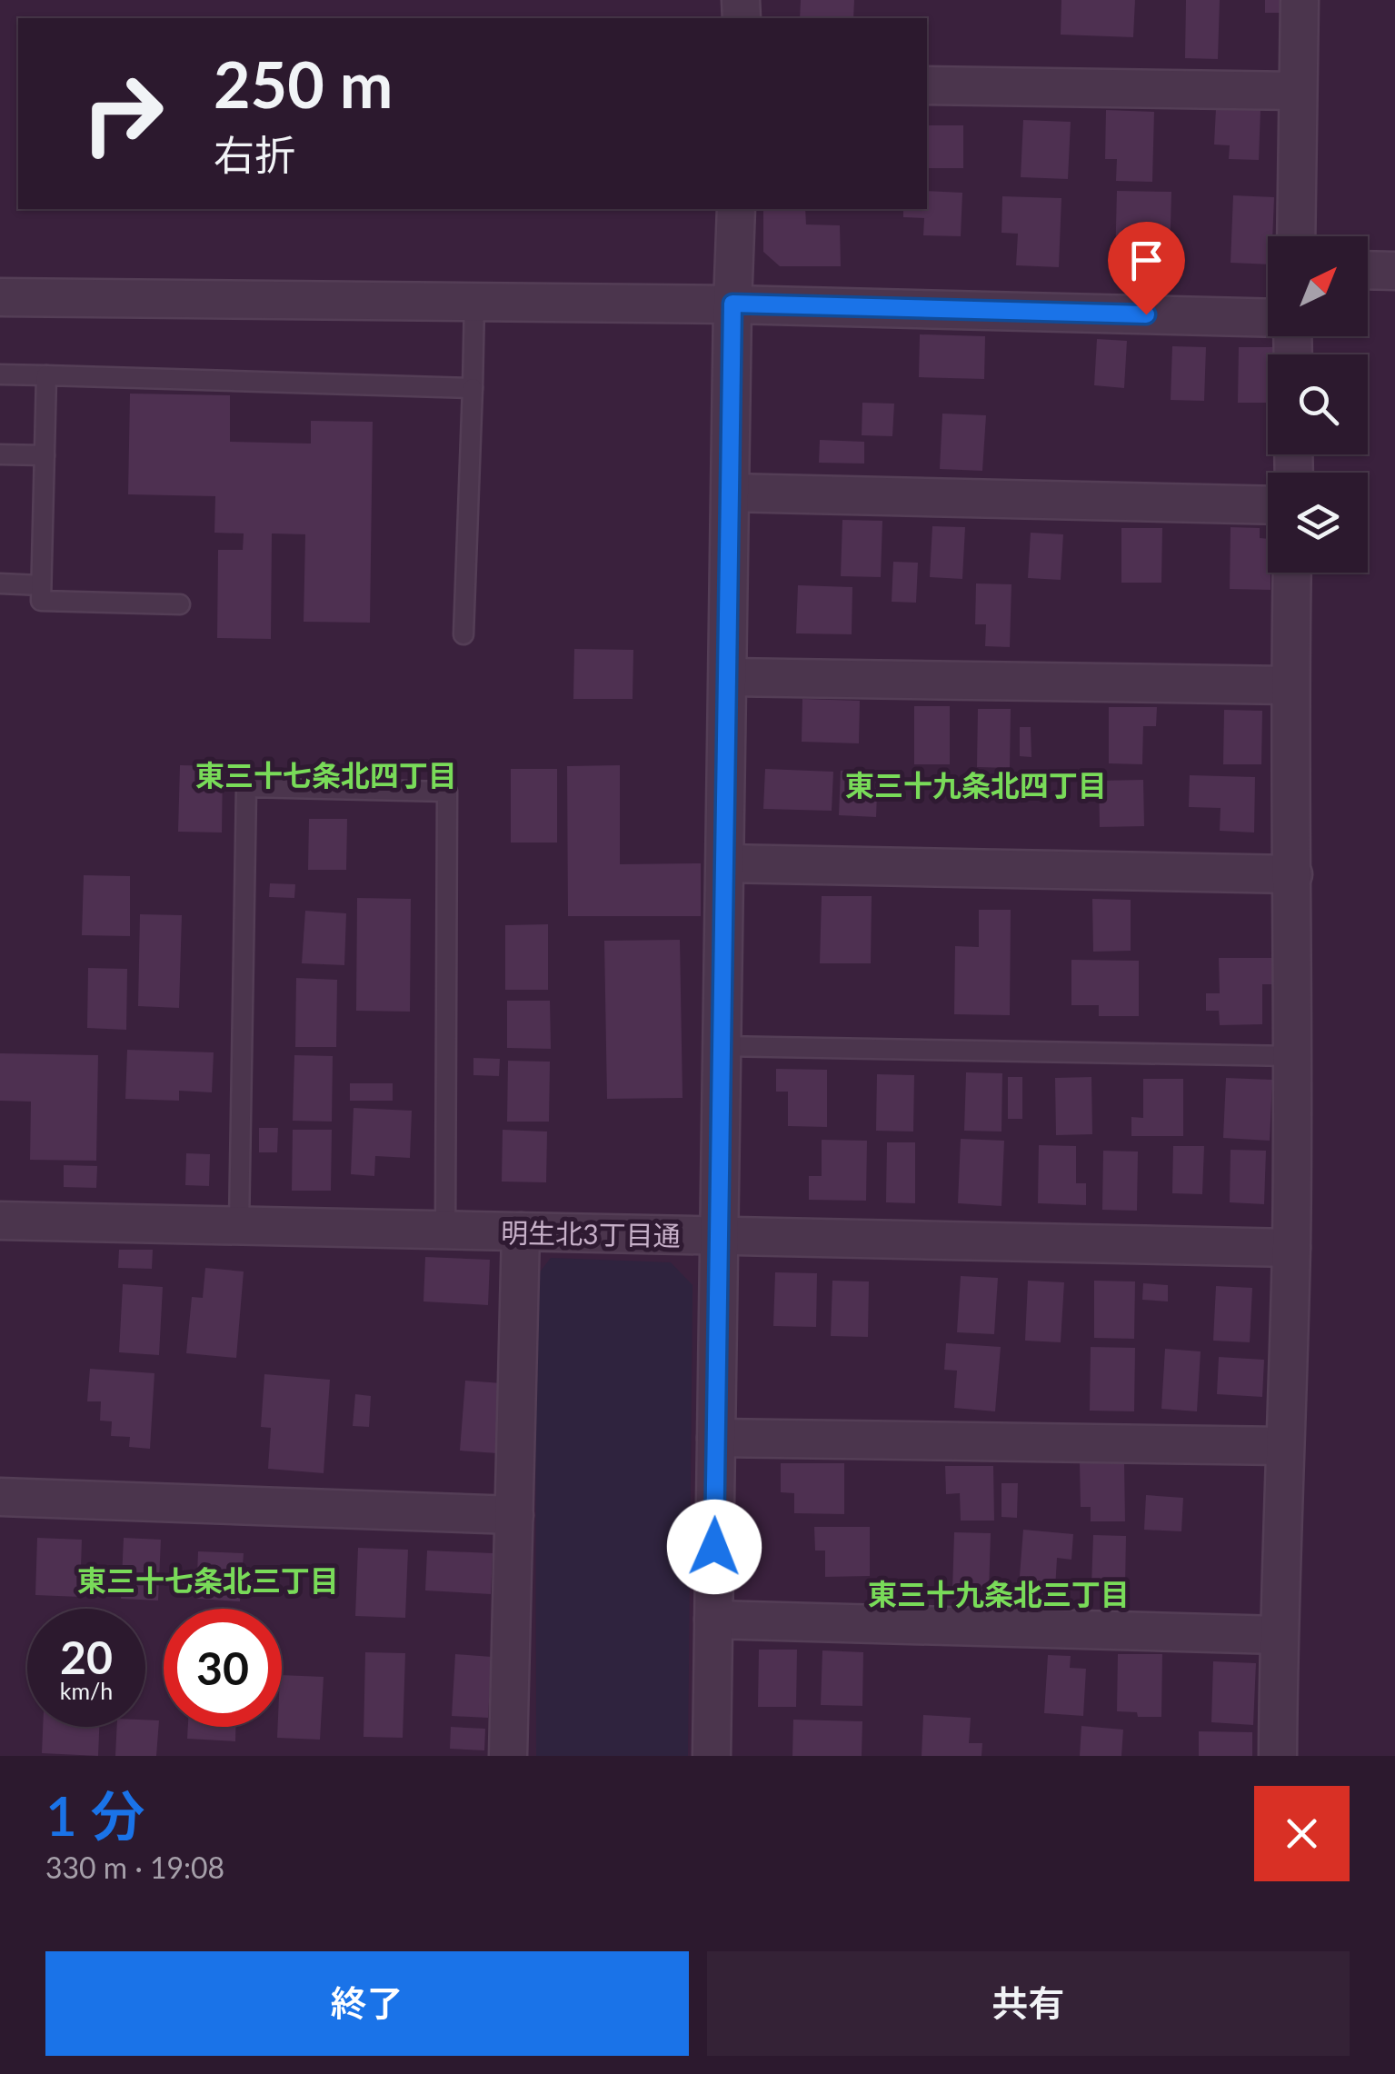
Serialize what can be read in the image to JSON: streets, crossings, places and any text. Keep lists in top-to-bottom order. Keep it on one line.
{"streets":{"street":["明生北3丁目通"]},"districts":["東三十七条北四丁目","東三十九条北四丁目","東三十七条北三丁目","東三十九条北三丁目"],"north":"top right","page":{"turn":["250 m","右折"],"speed":"20 km/h","limit":"30","heading":["1 分","330 m · 19:08"],"buttons":["終了","共有"]}}
